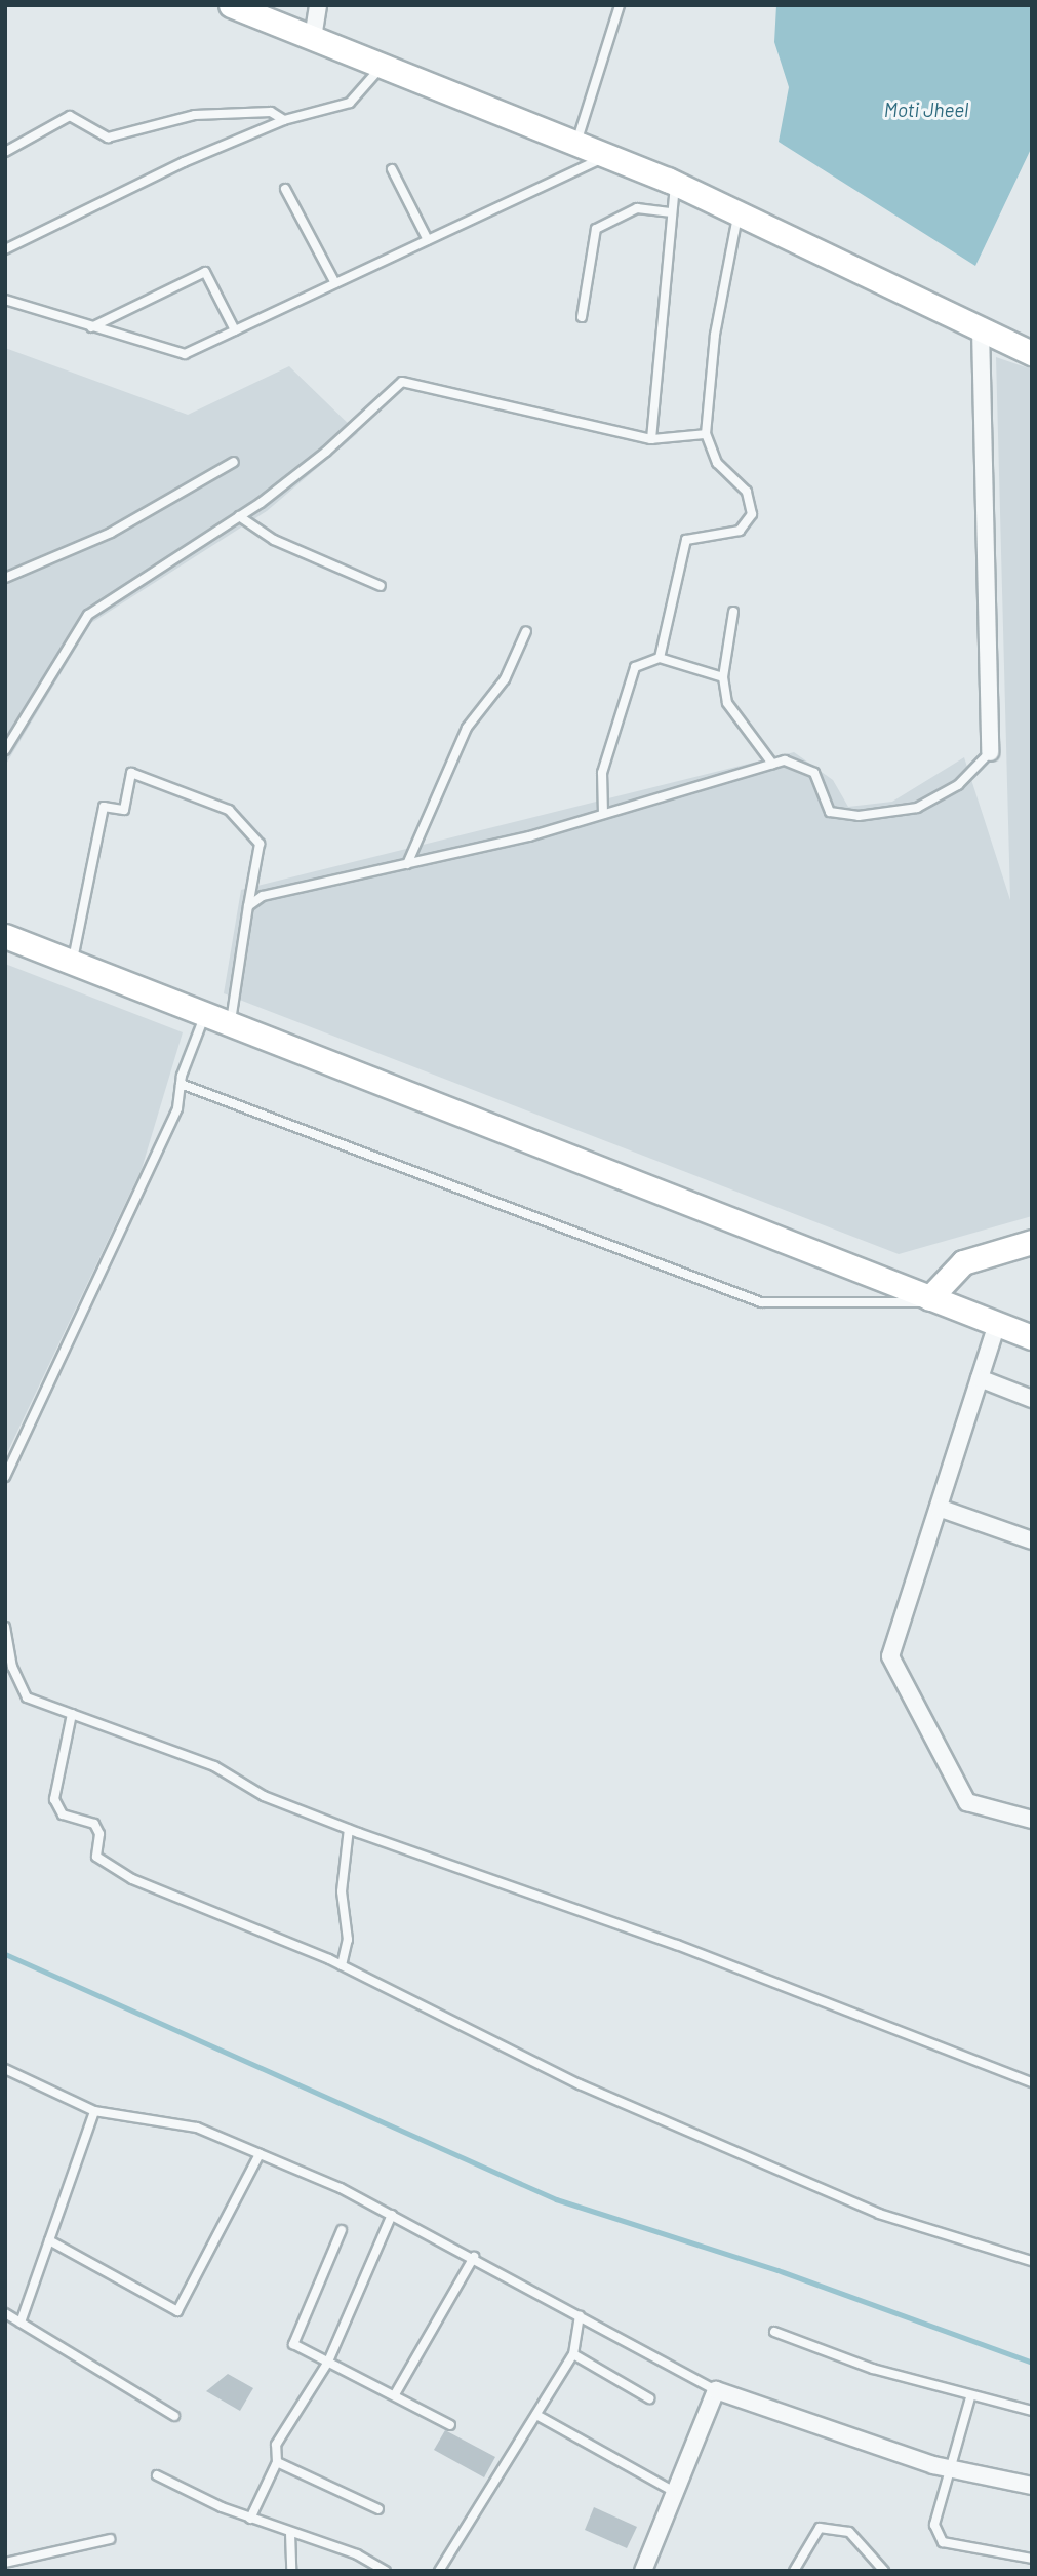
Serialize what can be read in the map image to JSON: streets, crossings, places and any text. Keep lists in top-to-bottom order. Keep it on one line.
{"water":["Moti Jheel"]}
